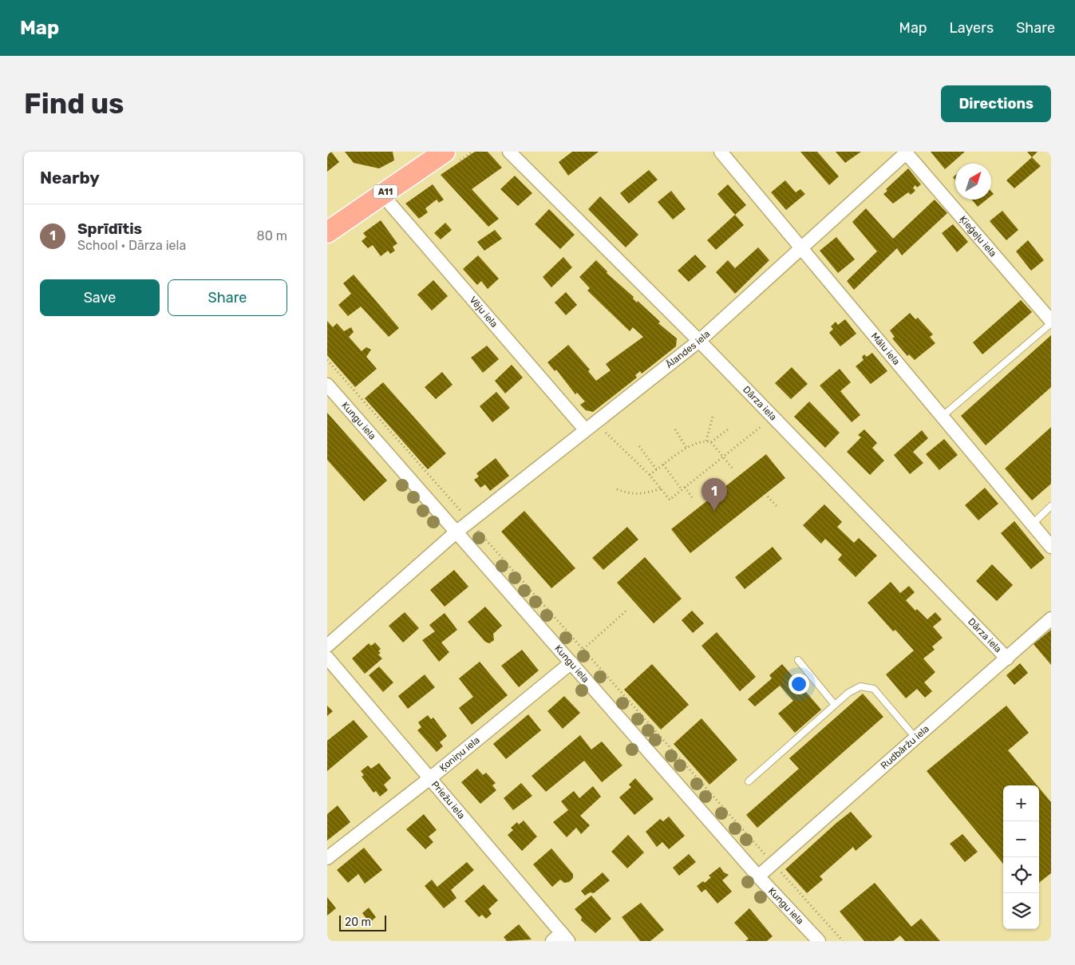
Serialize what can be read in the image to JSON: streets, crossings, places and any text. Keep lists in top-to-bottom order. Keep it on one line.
{"streets":{"highway":["A11"],"street":["Ķieģeļu iela","Vēju iela","Ālandes iela","Mālu iela","Dārza iela","Kungu iela","Rudbāržu iela","Ķoniņu iela","Priežu iela"]},"crossings":[["A11","Vēju iela"],["Ķieģeļu iela","Ālandes iela"],["Vēju iela","Ālandes iela"],["Ālandes iela","Mālu iela"],["Ālandes iela","Dārza iela"],["Ālandes iela","Kungu iela"],["Dārza iela","Rudbāržu iela"],["Kungu iela","Rudbāržu iela"],["Kungu iela","Ķoniņu iela"],["Ķoniņu iela","Priežu iela"]],"scale_bar":"20 m","north":"top right","page":{"header":"Map","nav":["Map","Layers","Share"],"buttons":["Directions",["Save","Share"]],"title":"Find us","heading":"Nearby","list":[{"mark":"1","name":"Sprīdītis","note":"School · Dārza iela","value":"80 m"}],"pins":"1","map_buttons":["+","−"],"scale":"20 m"}}
